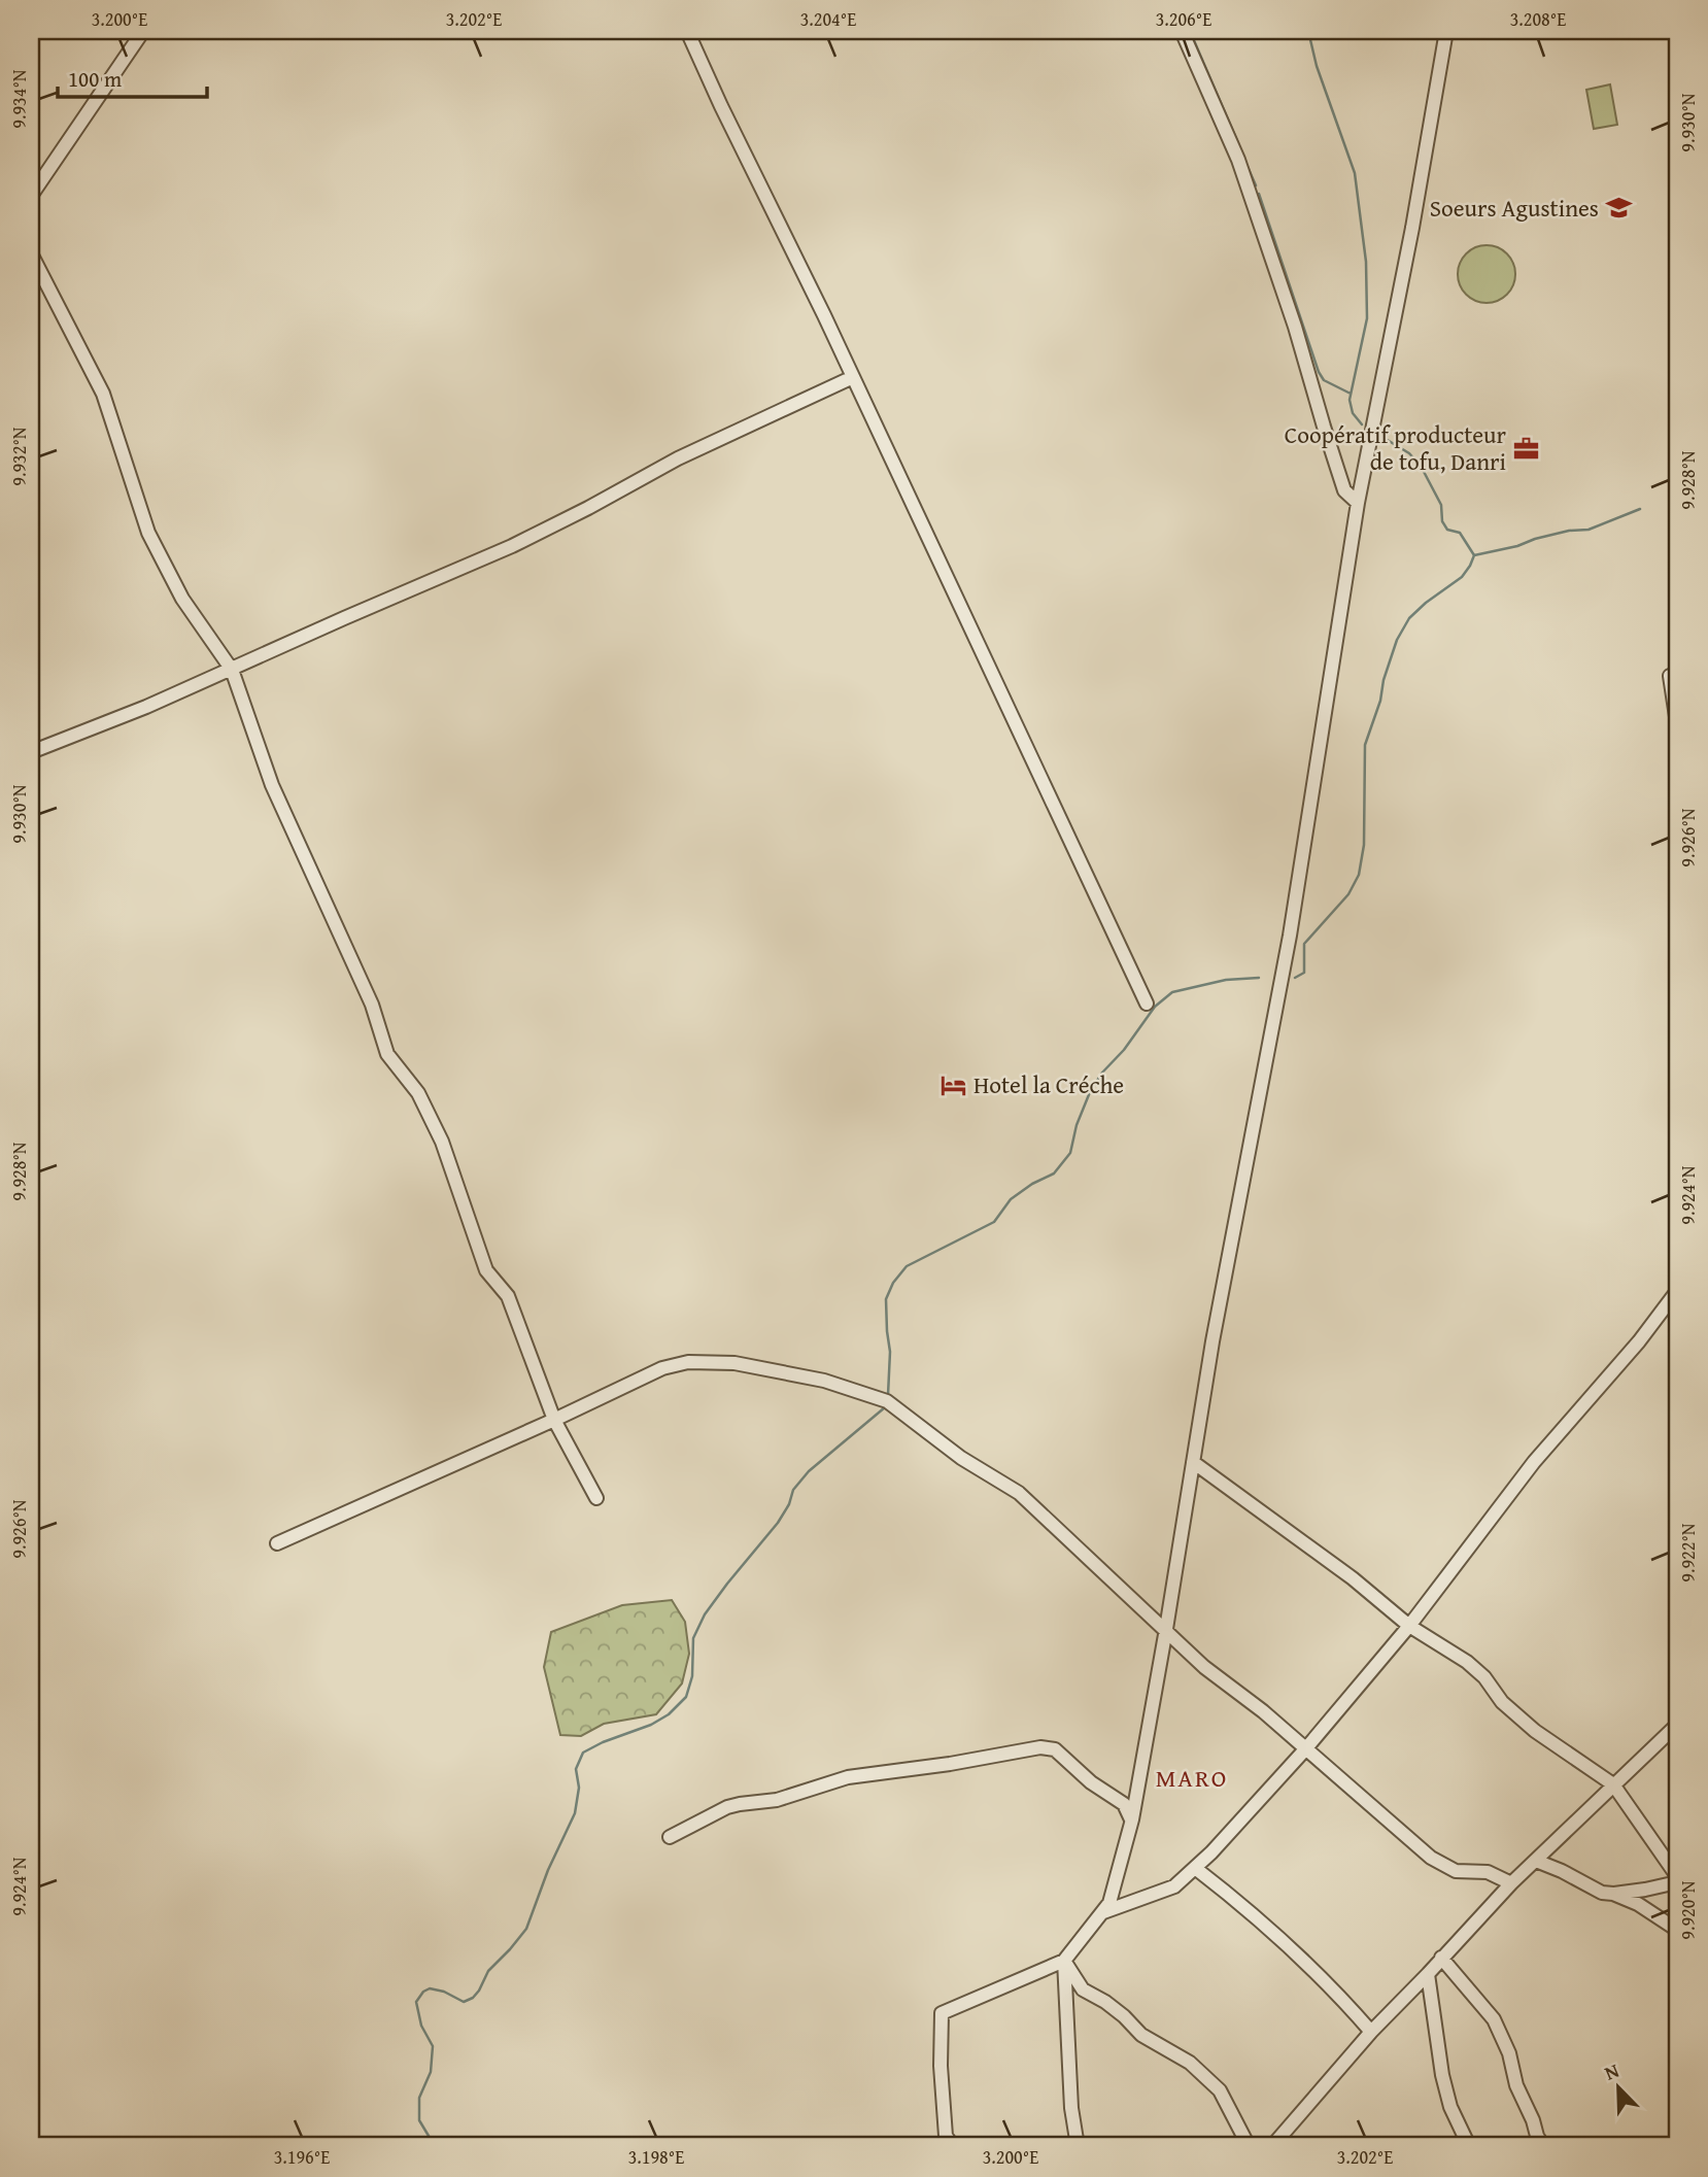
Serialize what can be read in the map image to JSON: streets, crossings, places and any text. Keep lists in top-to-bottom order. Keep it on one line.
{"districts":["MARO"],"places":{"school or university":["Soeurs Agustines"],"office":["Coopératif producteur de tofu, Danri"],"hotel":["Hotel la Créche"]},"scale_bar":"100 m","north":"top left","coordinates":["3.200°E","3.202°E","3.204°E","3.206°E","3.208°E","9.934°N","9.930°N","9.932°N","9.928°N","9.926°N","9.924°N","9.922°N","9.920°N","3.196°E","3.198°E"]}
